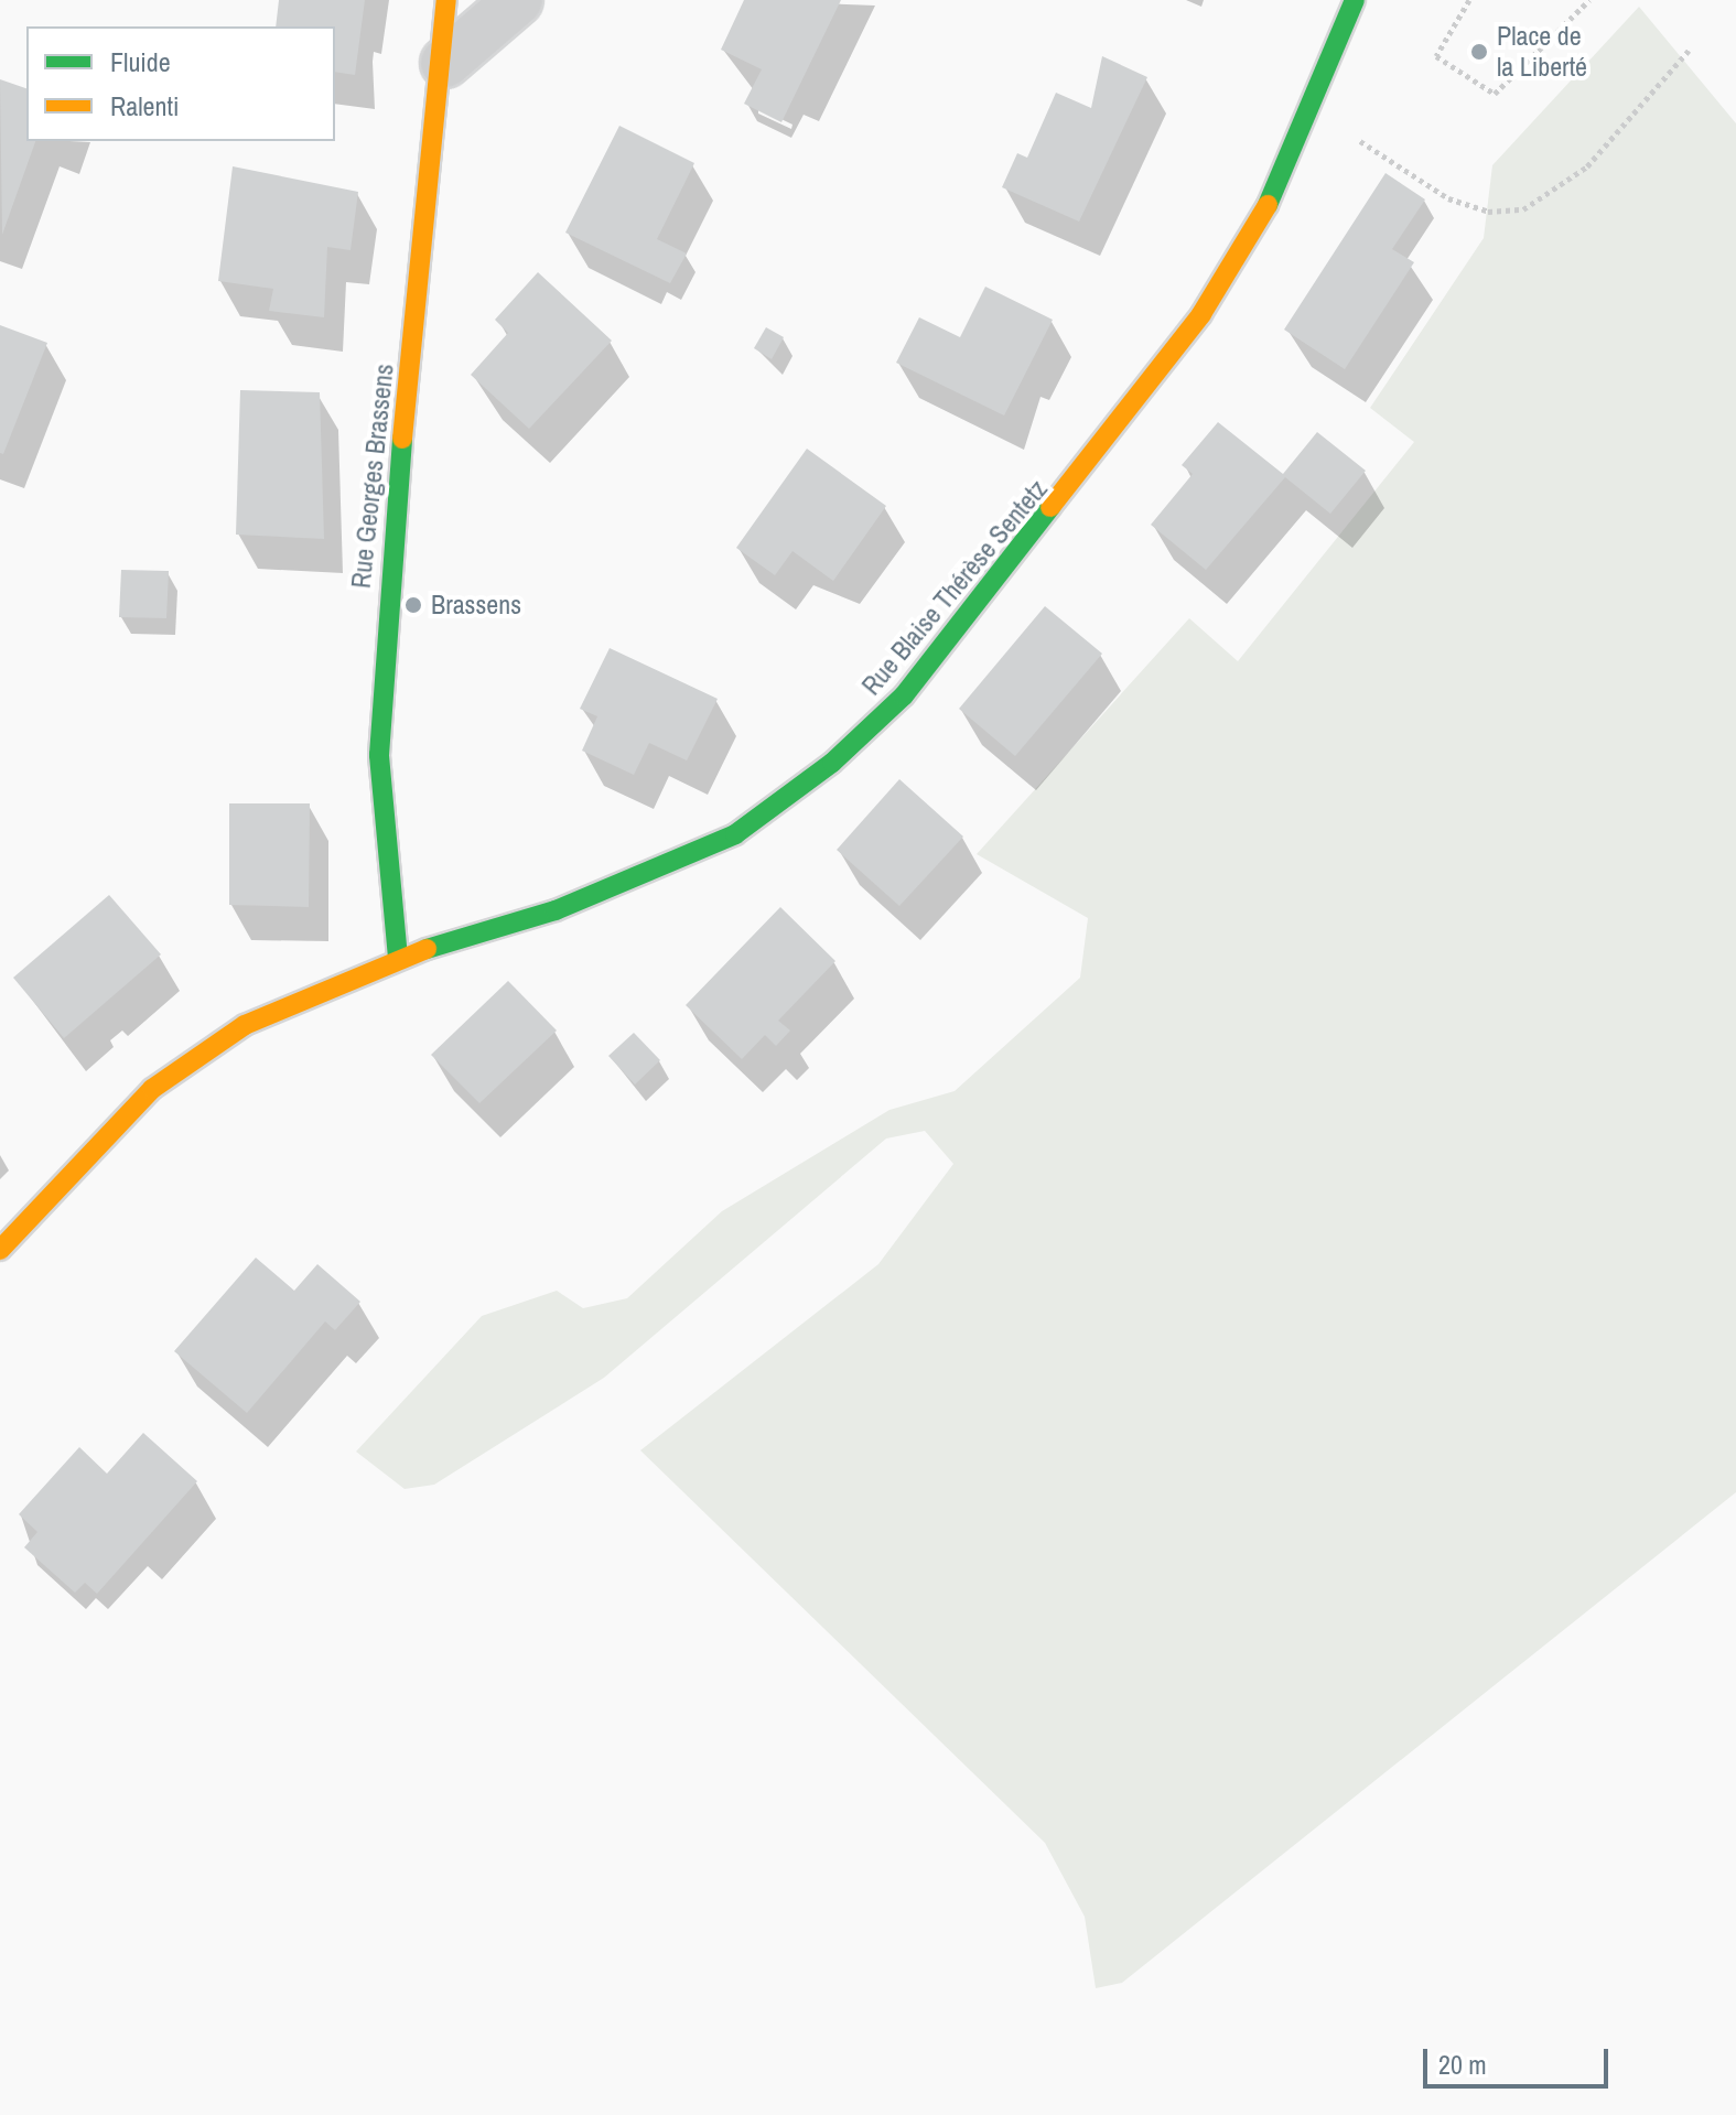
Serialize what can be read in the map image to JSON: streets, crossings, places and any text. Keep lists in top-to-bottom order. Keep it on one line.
{"streets":{"street":["Rue Georges Brassens","Rue Blaise Thérèse Sentetz"]},"crossings":[["Rue Georges Brassens","Rue Blaise Thérèse Sentetz"]],"places":["Place de la Liberté","Brassens"],"legend":["Fluide","Ralenti"],"scale_bar":"20 m"}
